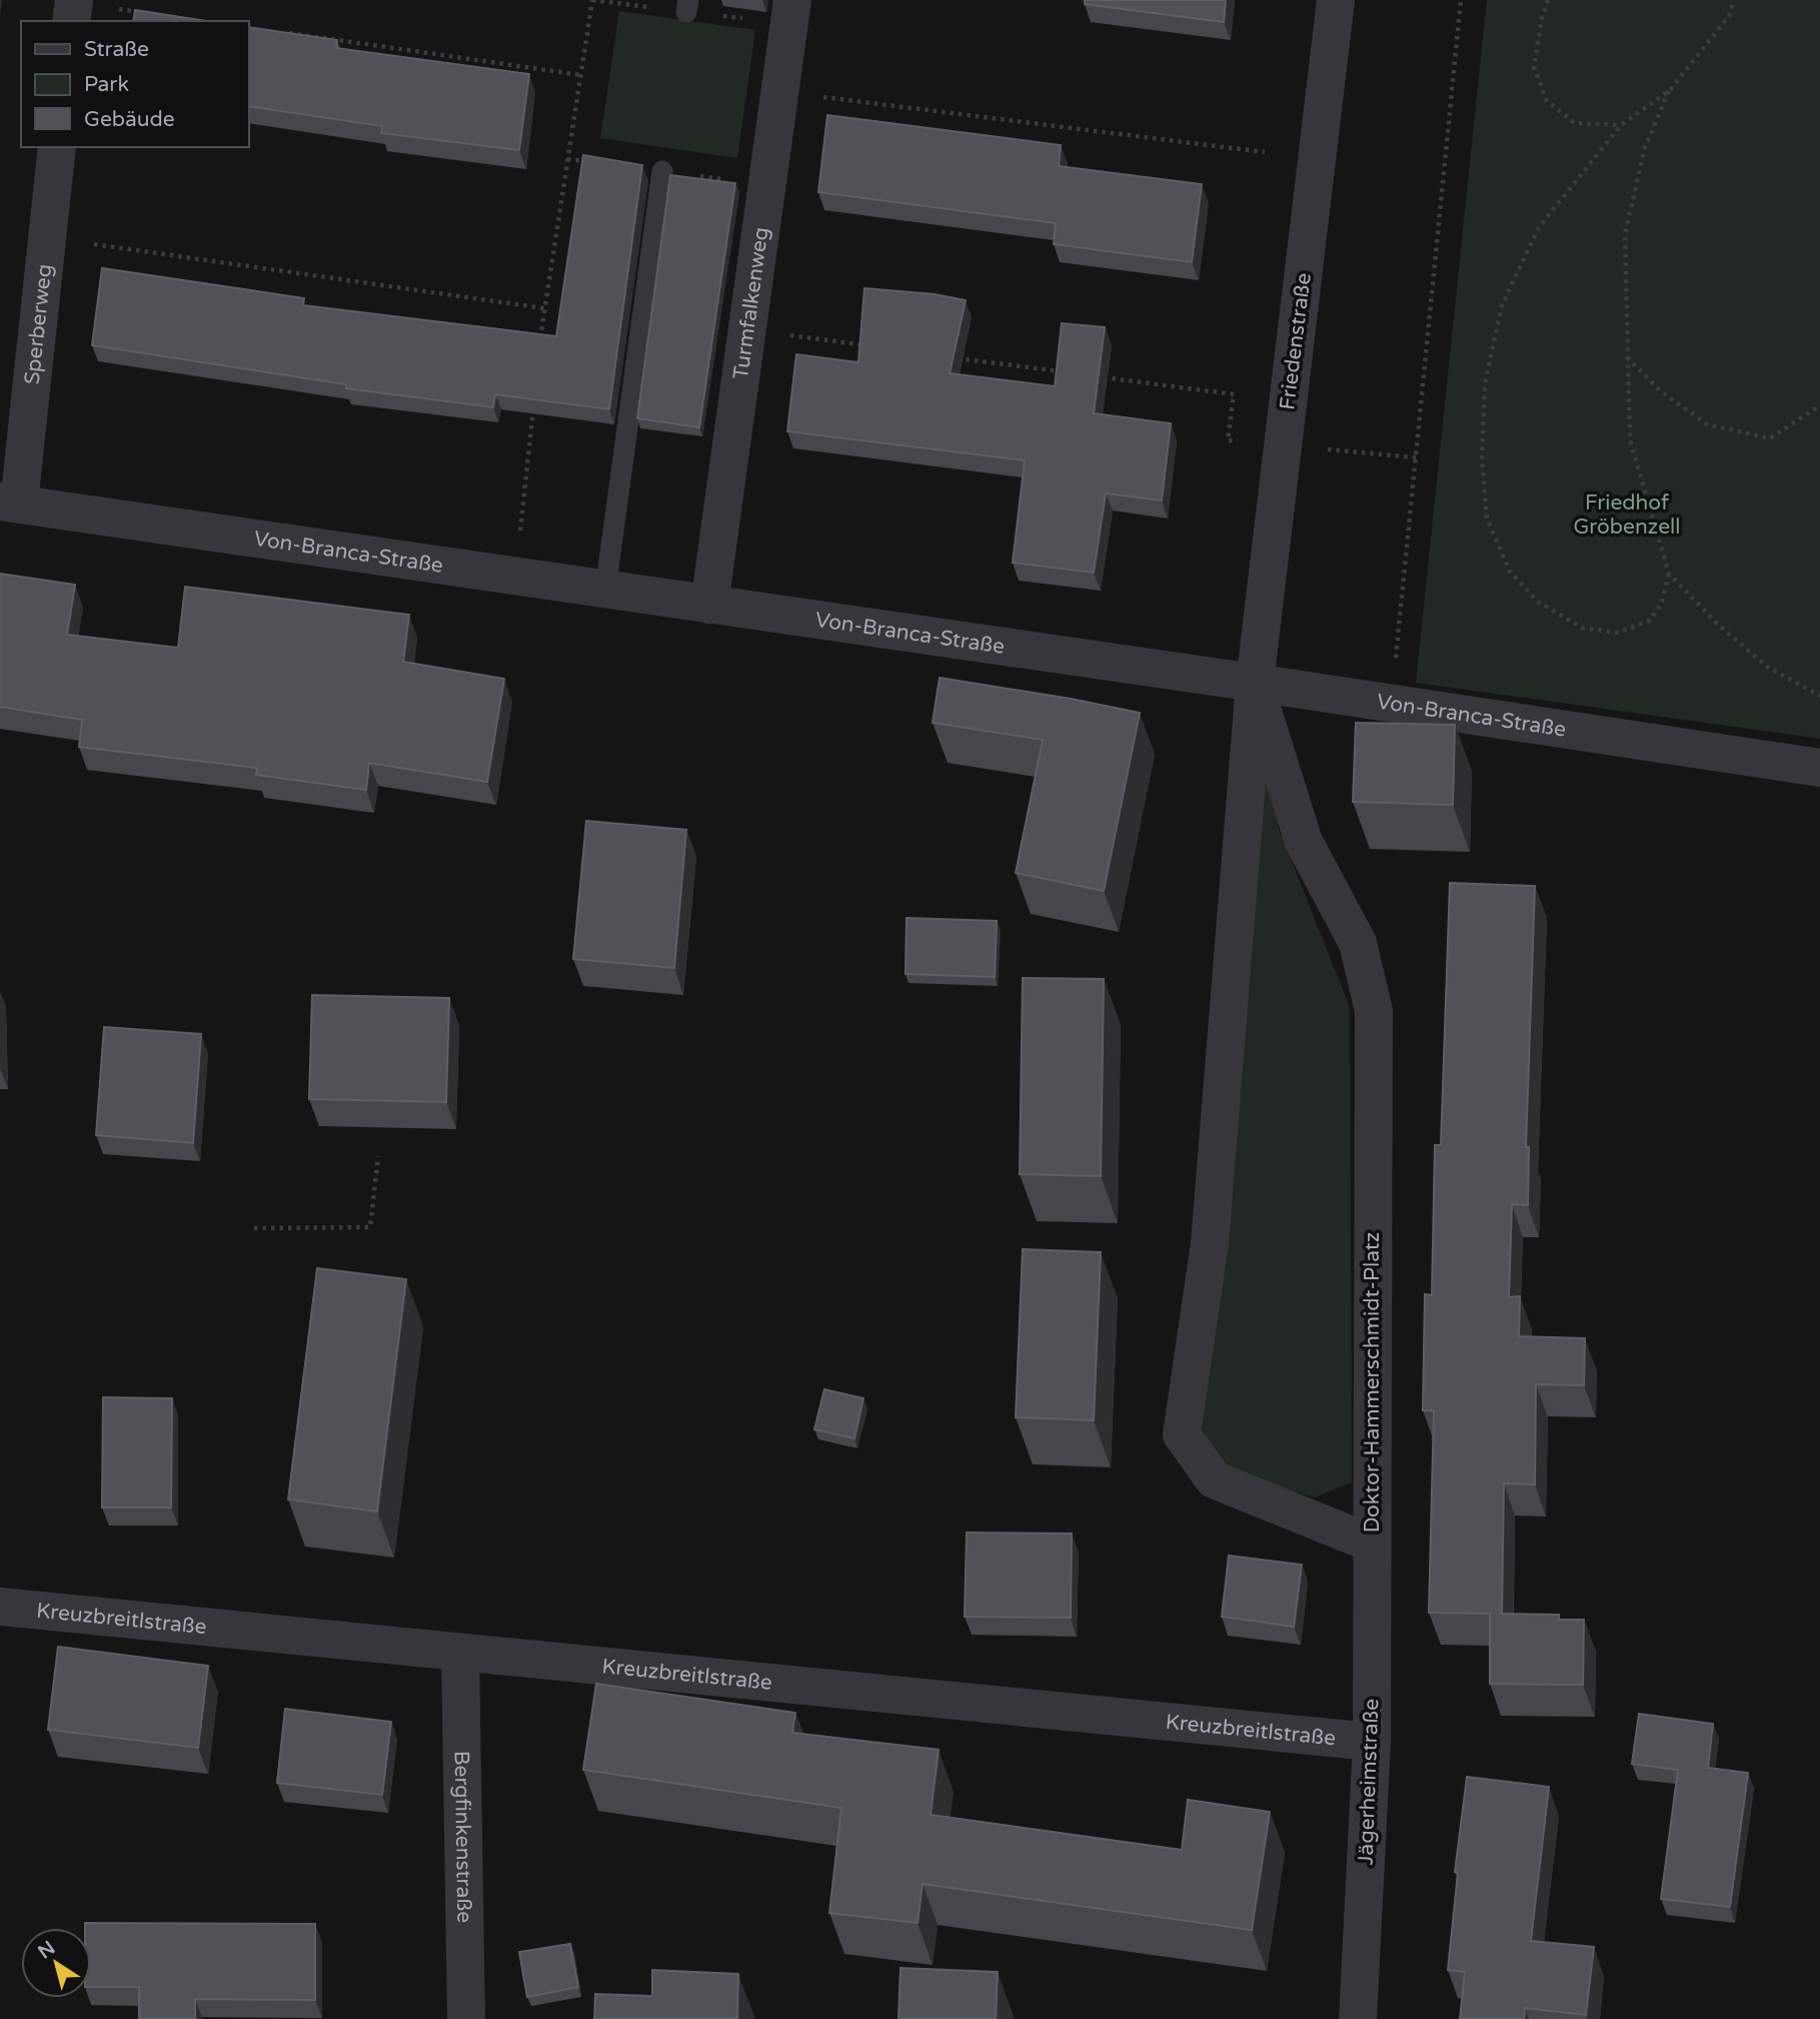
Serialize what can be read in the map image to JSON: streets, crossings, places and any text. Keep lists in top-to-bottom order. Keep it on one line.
{"streets":{"street":["Turmfalkenweg","Sperberweg","Friedenstraße","Von-Branca-Straße","Doktor-Hammerschmidt-Platz","Kreuzbreitlstraße","Jägerheimstraße","Bergfinkenstraße"]},"crossings":[["Turmfalkenweg","Von-Branca-Straße"],["Sperberweg","Von-Branca-Straße"],["Friedenstraße","Von-Branca-Straße"],["Friedenstraße","Doktor-Hammerschmidt-Platz"],["Von-Branca-Straße","Doktor-Hammerschmidt-Platz"],["Doktor-Hammerschmidt-Platz","Jägerheimstraße"],["Kreuzbreitlstraße","Jägerheimstraße"],["Kreuzbreitlstraße","Bergfinkenstraße"]],"parks":["Friedhof Gröbenzell"],"legend":["Straße","Park","Gebäude"],"north":"top left"}
